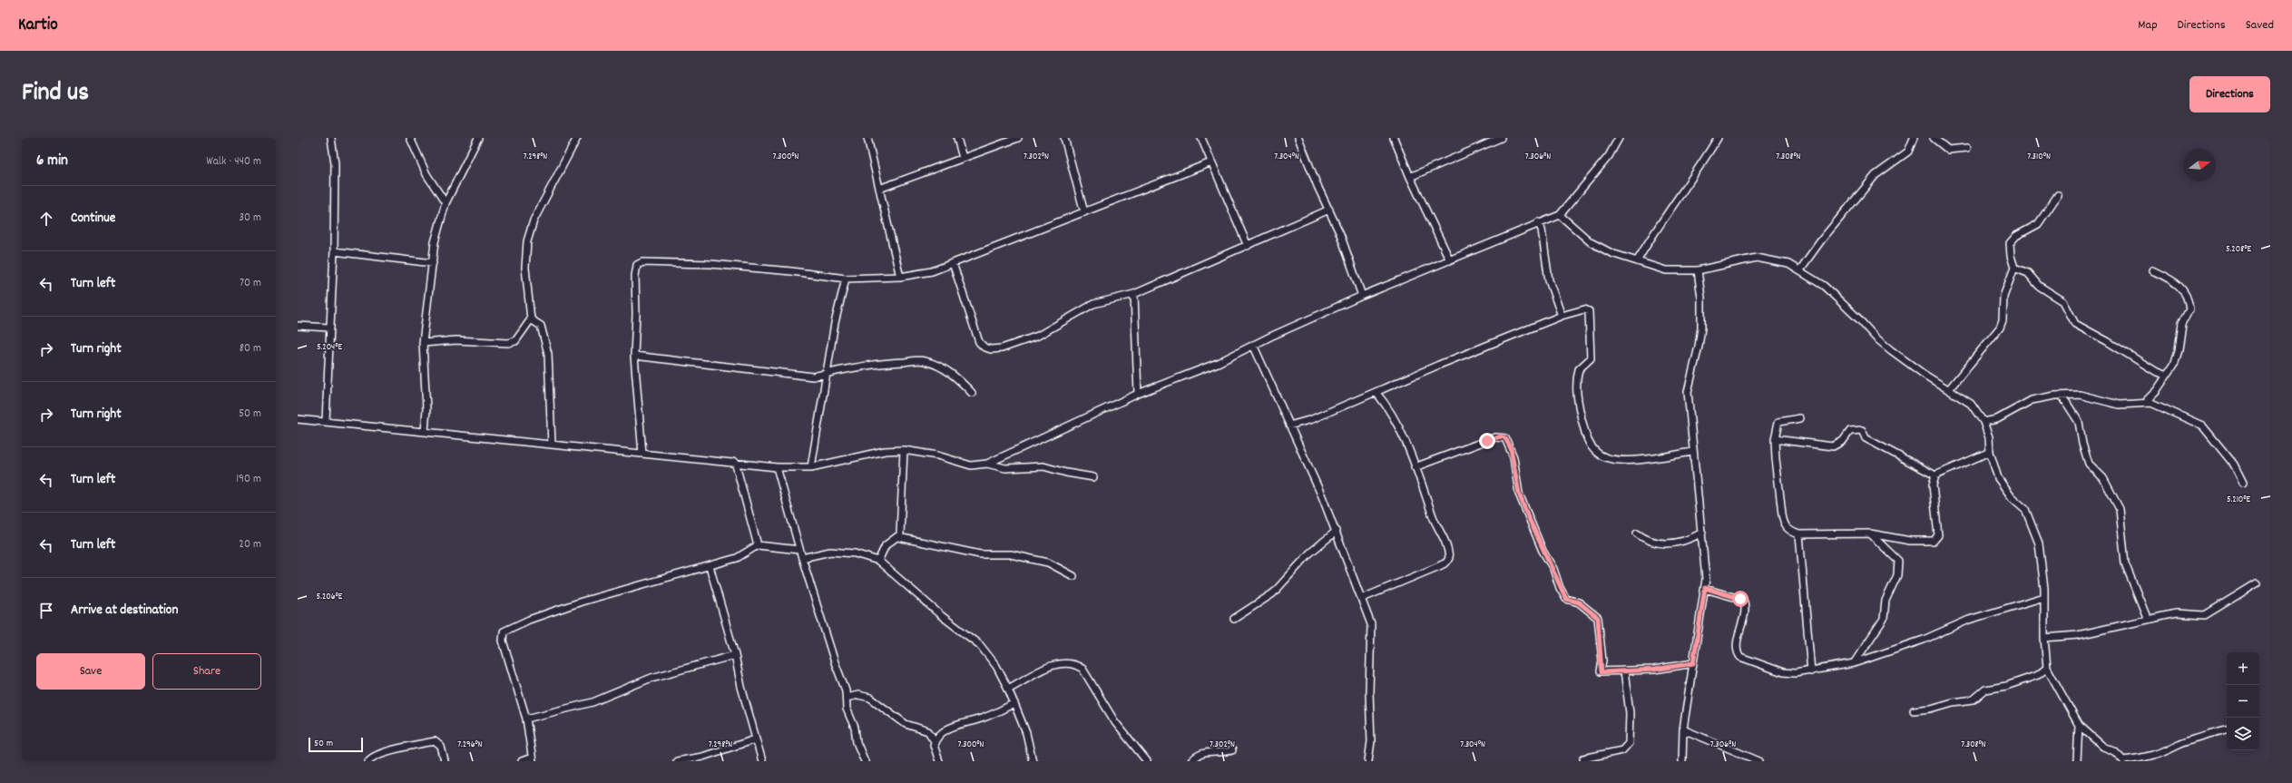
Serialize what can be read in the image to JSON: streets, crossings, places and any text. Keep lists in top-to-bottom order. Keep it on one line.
{"scale_bar":"50 m","north":"right","page":{"header":"Kartio","nav":["Map","Directions","Saved"],"title":"Find us","buttons":["Directions",["Save","Share"]],"heading":["6 min","Walk · 440 m"],"list":[["Continue","30 m"],["Turn left","70 m"],["Turn right","80 m"],["Turn right","50 m"],["Turn left","190 m"],["Turn left","20 m"],"Arrive at destination"],"map_buttons":["+","−"],"scale":"50 m"},"coordinates":["7.298°N","7.300°N","7.302°N","7.304°N","7.306°N","7.308°N","7.310°N","5.208°E","5.204°E","5.210°E","5.206°E","7.296°N"]}
